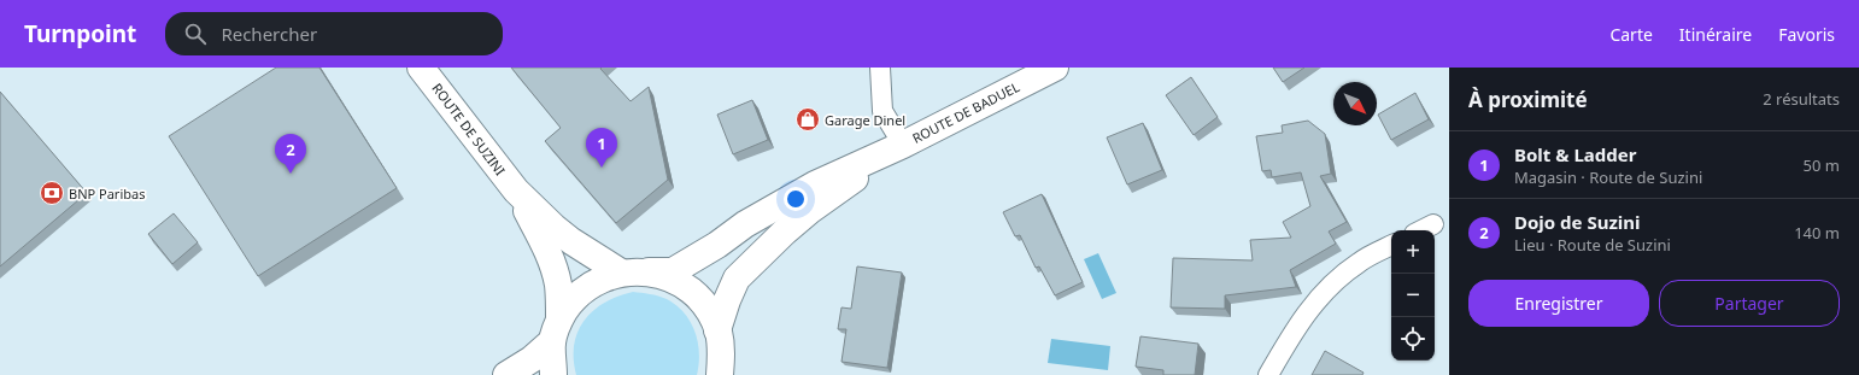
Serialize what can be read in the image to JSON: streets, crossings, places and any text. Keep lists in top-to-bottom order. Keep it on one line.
{"streets":{"main road":["ROUTE DE BADUEL","ROUTE DE SUZINI"]},"crossings":[["ROUTE DE BADUEL","ROUTE DE SUZINI"]],"places":{"shop":["Garage Dinel"],"bank":["BNP Paribas"]},"north":"bottom right","page":{"header":"Turnpoint","search":"Rechercher","nav":["Carte","Itinéraire","Favoris"],"heading":["À proximité","2 résultats"],"pins":["1","2"],"list":[{"mark":"1","name":"Bolt & Ladder","note":"Magasin · Route de Suzini","value":"50 m"},{"mark":"2","name":"Dojo de Suzini","note":"Lieu · Route de Suzini","value":"140 m"}],"map_buttons":["+","−"],"buttons":["Enregistrer","Partager"]}}
